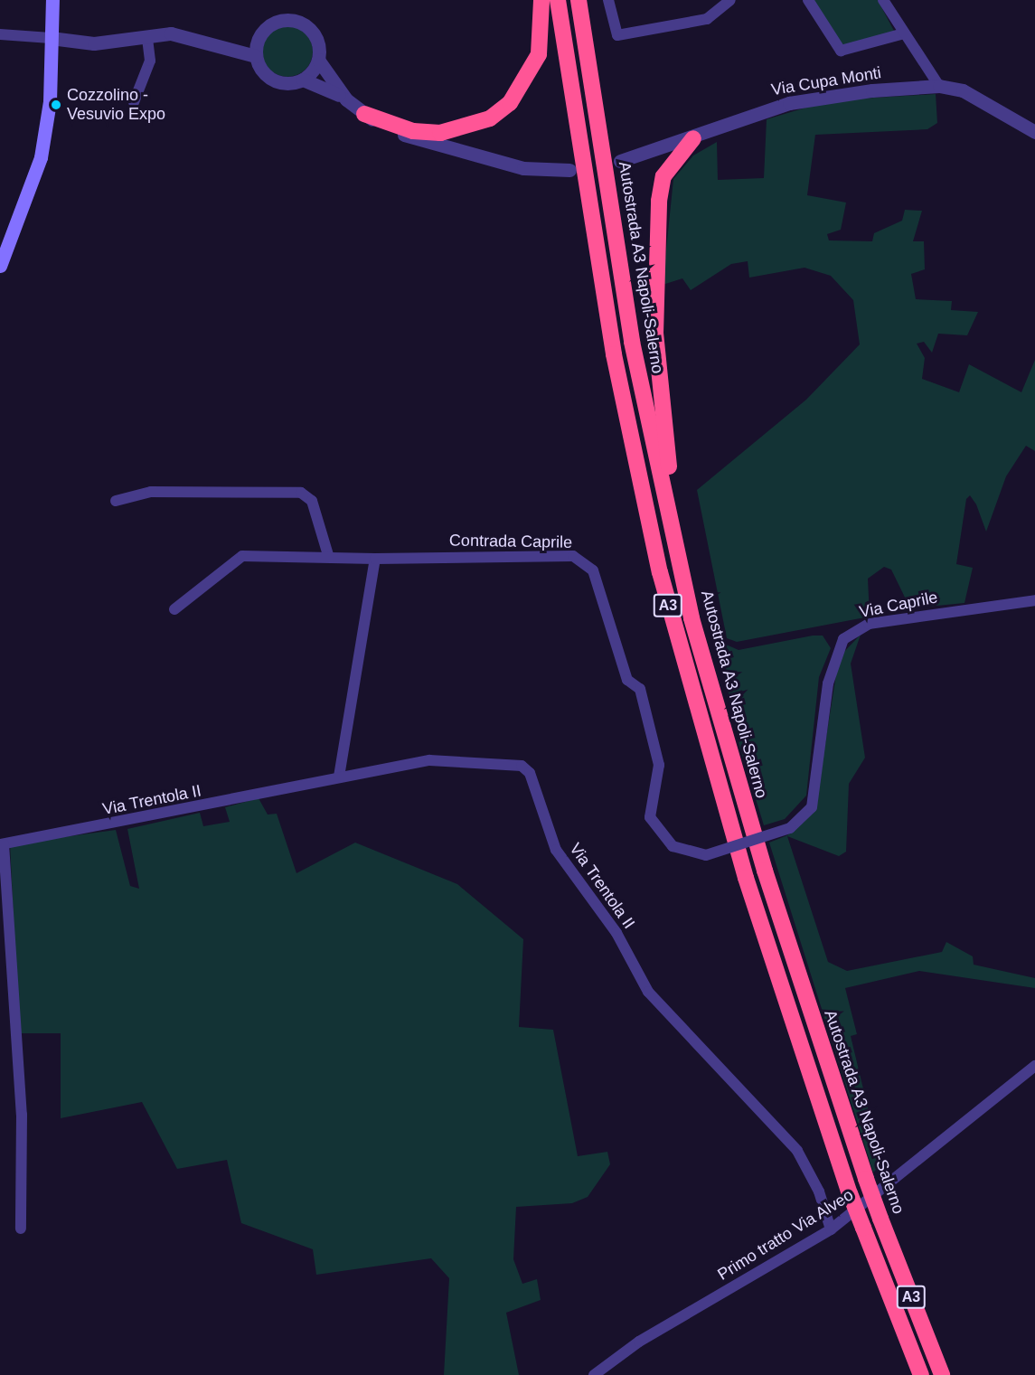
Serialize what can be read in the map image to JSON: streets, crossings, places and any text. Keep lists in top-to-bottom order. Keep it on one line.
{"streets":{"highway":["Autostrada A3 Napoli-Salerno","A3"],"street":["Via Cupa Monti","Contrada Caprile","Via Caprile","Via Trentola II","Primo tratto Via Alveo"]},"crossings":[["Contrada Caprile","Via Caprile"],["Via Trentola II","Primo tratto Via Alveo"]],"places":["Cozzolino - Vesuvio Expo"]}
